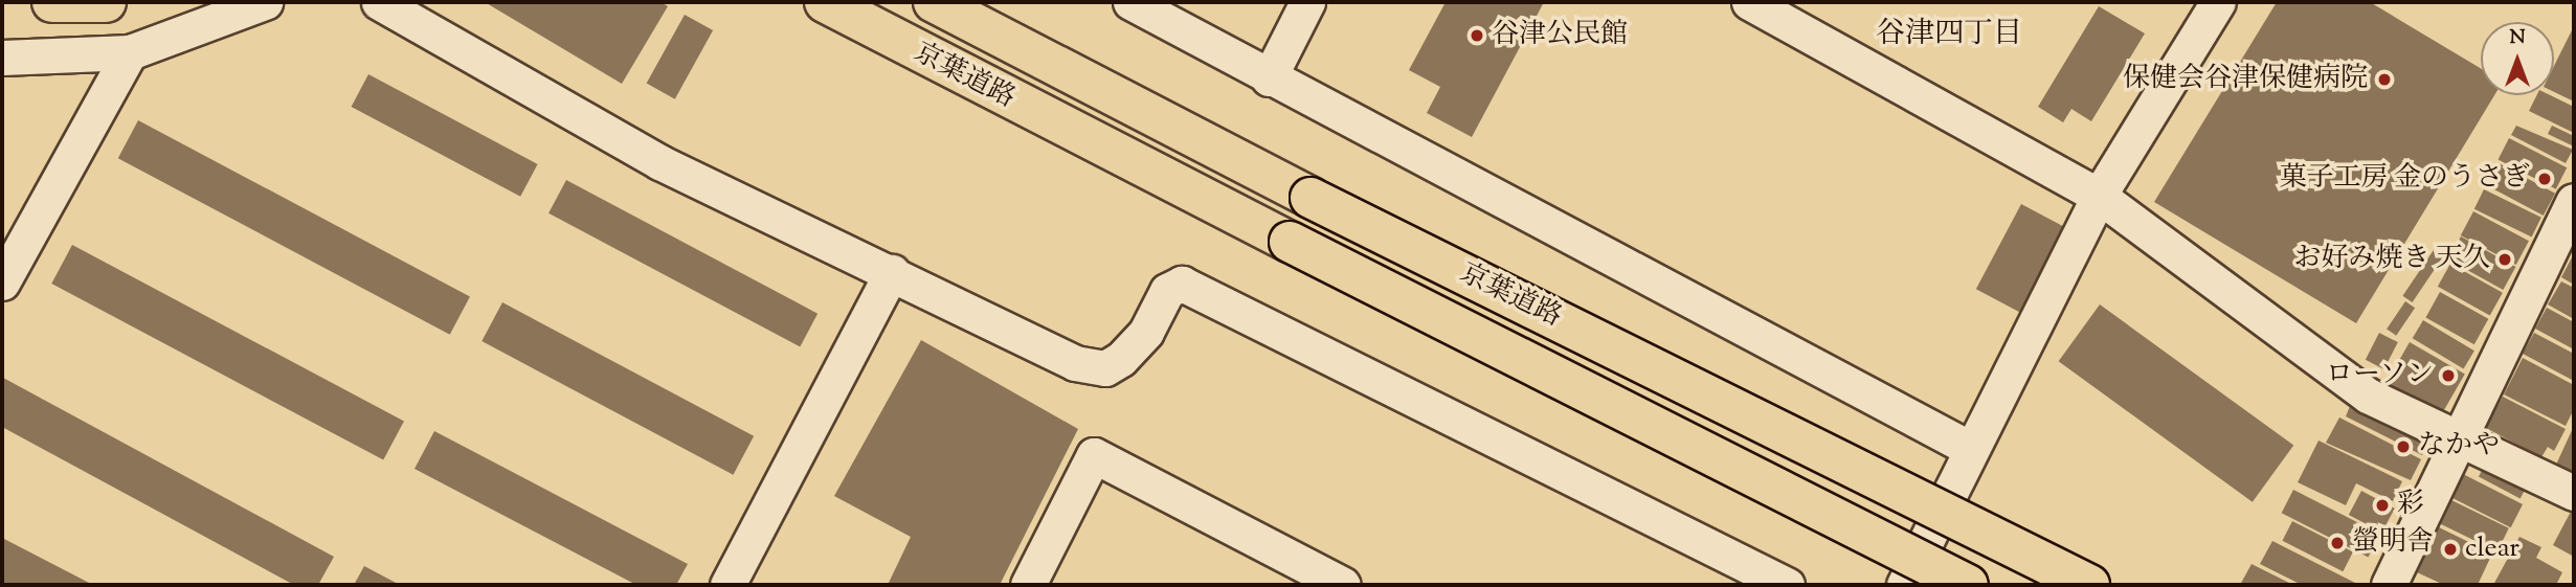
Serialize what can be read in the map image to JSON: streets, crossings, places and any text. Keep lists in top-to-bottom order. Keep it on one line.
{"streets":{"highway":["京葉道路"]},"districts":["谷津四丁目"],"places":["谷津公民館","保健会谷津保健病院","菓子工房 金のうさぎ","お好み焼き 天久","ローソン","なかや","彩","螢明舎","clear"],"north":"top"}
